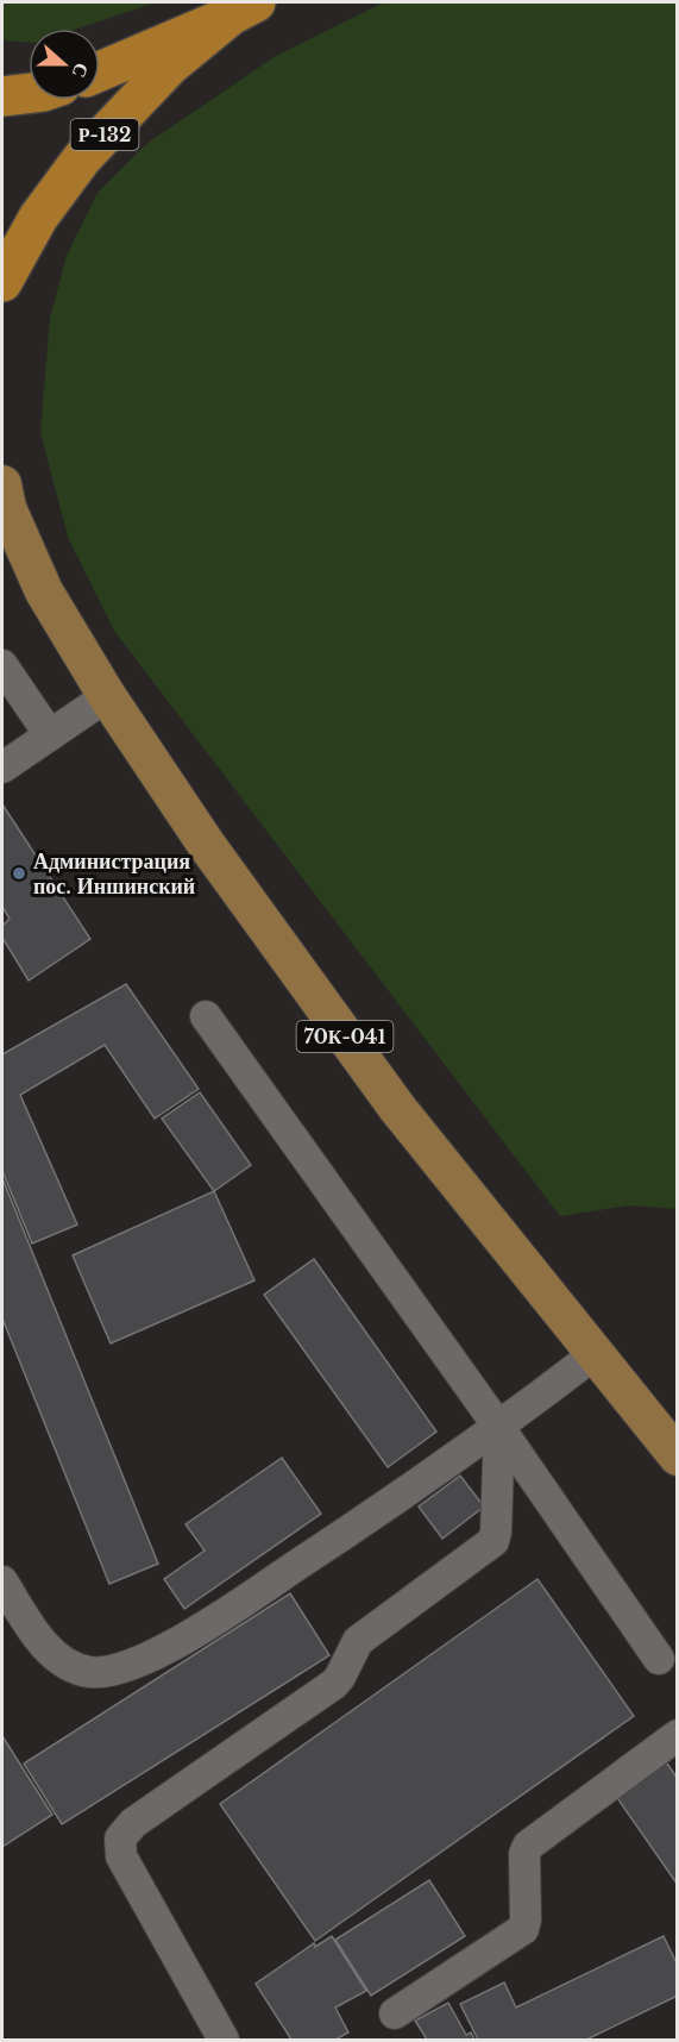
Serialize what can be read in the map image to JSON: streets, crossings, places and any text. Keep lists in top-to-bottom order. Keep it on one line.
{"streets":{"highway":["Р-132"],"main road":["70К-041"]},"places":["Администрация пос. Иншинский"],"north":"right"}
